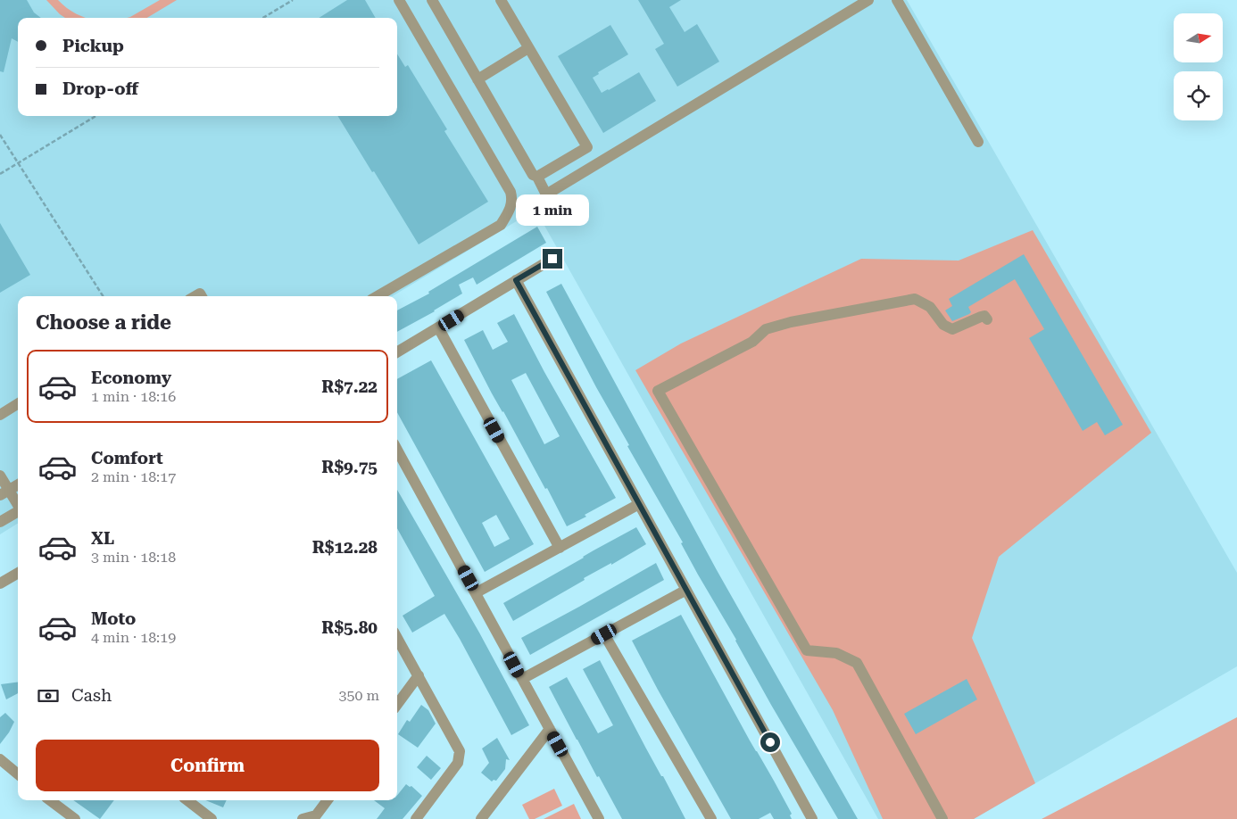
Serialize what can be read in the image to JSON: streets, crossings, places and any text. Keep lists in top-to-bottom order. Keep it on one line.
{"north":"right","page":{"banner":["Pickup","Drop-off"],"bubble":"1 min","heading":"Choose a ride","list":[{"name":"Economy","note":"1 min · 18:16","value":"R$7.22"},{"name":"Comfort","note":"2 min · 18:17","value":"R$9.75"},{"name":"XL","note":"3 min · 18:18","value":"R$12.28"},{"name":"Moto","note":"4 min · 18:19","value":"R$5.80"}],"pay":["Cash","350 m"],"buttons":"Confirm"}}
